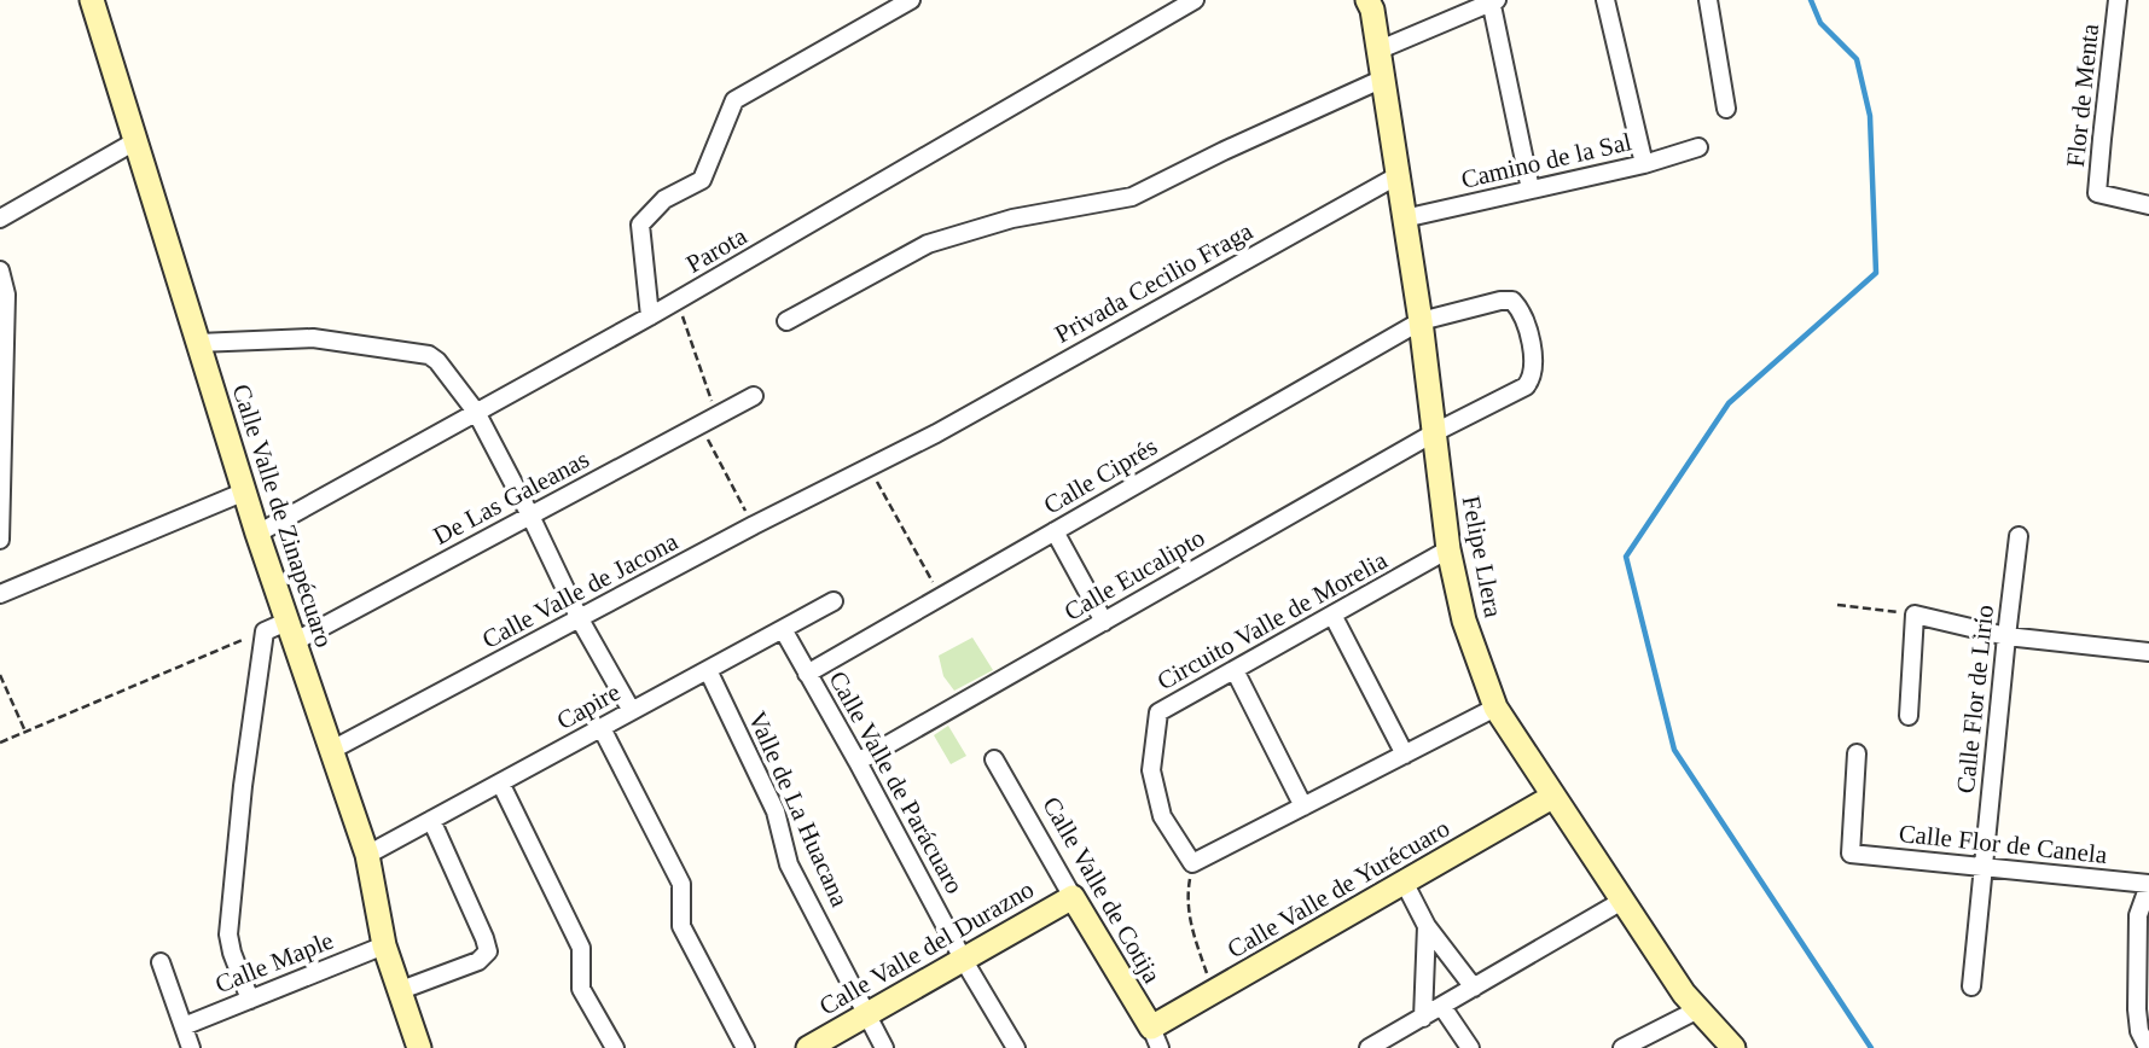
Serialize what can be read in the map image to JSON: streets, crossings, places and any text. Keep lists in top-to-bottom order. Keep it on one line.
{"streets":{"street":["Flor de Menta","Camino de la Sal","Parota","Privada Cecilio Fraga","Calle Ciprés","De Las Galeanas","Calle Valle de Zinapécuaro","Felipe Llera","Calle Eucalipto","Calle Valle de Jacona","Circuito Valle de Morelia","Calle Flor de Lirio","Capire","Calle Valle de Parácuaro","Valle de La Huacana","Calle Flor de Canela","Calle Valle de Yurécuaro","Calle Valle de Cotija","Calle Valle del Durazno","Calle Maple"]},"crossings":[["Camino de la Sal","Felipe Llera"],["Parota","Calle Valle de Zinapécuaro"],["Privada Cecilio Fraga","Felipe Llera"],["Privada Cecilio Fraga","Calle Valle de Jacona"],["Calle Ciprés","Felipe Llera"],["Calle Ciprés","Calle Eucalipto"],["Calle Ciprés","Calle Valle de Parácuaro"],["De Las Galeanas","Calle Valle de Zinapécuaro"],["Calle Valle de Zinapécuaro","Calle Valle de Jacona"],["Calle Valle de Zinapécuaro","Capire"],["Calle Valle de Zinapécuaro","Calle Maple"],["Felipe Llera","Calle Eucalipto"],["Felipe Llera","Circuito Valle de Morelia"],["Felipe Llera","Calle Valle de Yurécuaro"],["Calle Eucalipto","Calle Valle de Parácuaro"],["Calle Flor de Lirio","Calle Flor de Canela"],["Capire","Calle Valle de Parácuaro"],["Capire","Valle de La Huacana"],["Calle Valle de Parácuaro","Calle Valle del Durazno"],["Valle de La Huacana","Calle Valle del Durazno"],["Calle Valle de Yurécuaro","Calle Valle de Cotija"],["Calle Valle de Cotija","Calle Valle del Durazno"]]}
